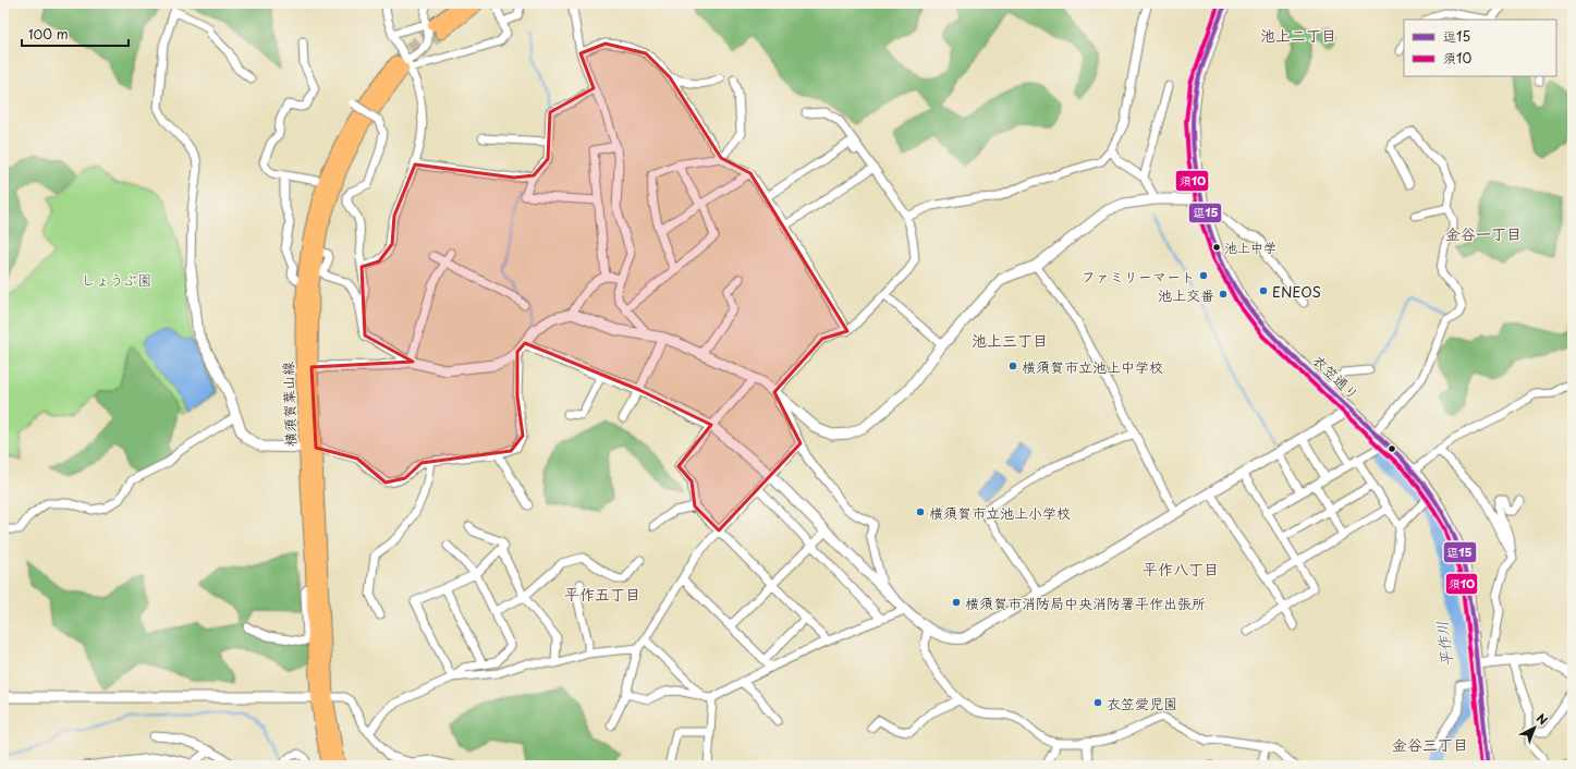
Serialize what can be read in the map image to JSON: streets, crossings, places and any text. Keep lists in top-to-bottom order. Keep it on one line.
{"streets":{"main road":["横須賀葉山線"],"street":["衣笠通り"]},"districts":["池上二丁目","金谷一丁目","池上三丁目","平作八丁目","平作五丁目","金谷三丁目"],"water":["平作川"],"parks":["しょうぶ園"],"places":["池上中学","ファミリーマート","ENEOS","池上交番","横須賀市立池上中学校","横須賀市立池上小学校","横須賀市消防局中央消防署平作出張所","衣笠愛児園"],"lines":["transit line 逗15","transit line 須10"],"legend":["逗15","須10"],"scale_bar":"100 m","north":"top right"}
